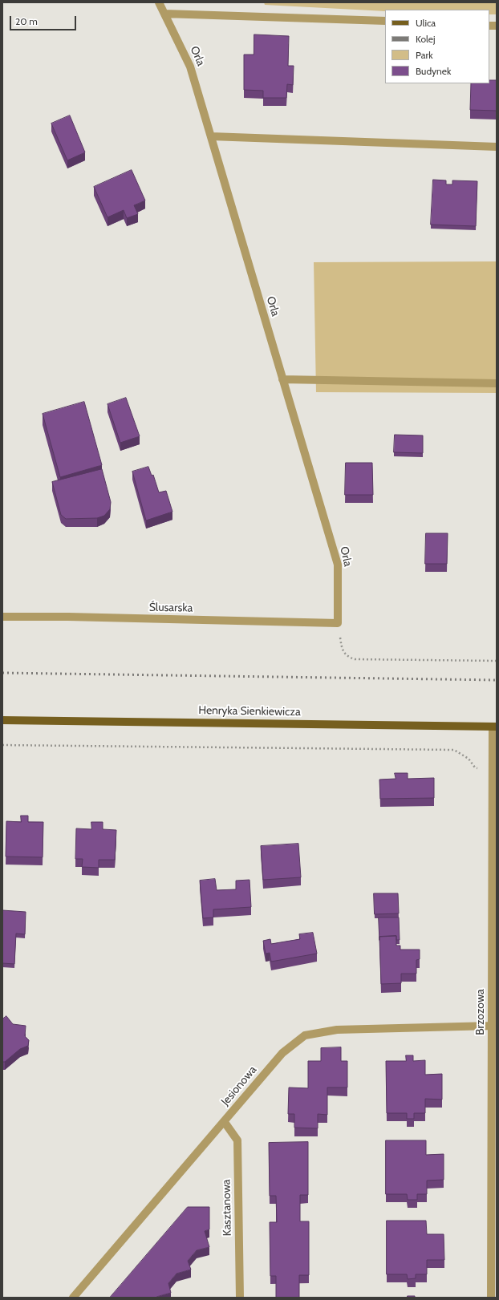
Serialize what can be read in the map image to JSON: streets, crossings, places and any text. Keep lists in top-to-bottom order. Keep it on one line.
{"streets":{"main road":["Henryka Sienkiewicza"],"street":["Orla","Ślusarska","Brzozowa","Jesionowa","Kasztanowa"]},"crossings":[["Orla","Ślusarska"],["Henryka Sienkiewicza","Brzozowa"],["Brzozowa","Jesionowa"],["Jesionowa","Kasztanowa"]],"legend":["Ulica","Kolej","Park","Budynek"],"scale_bar":"20 m"}
